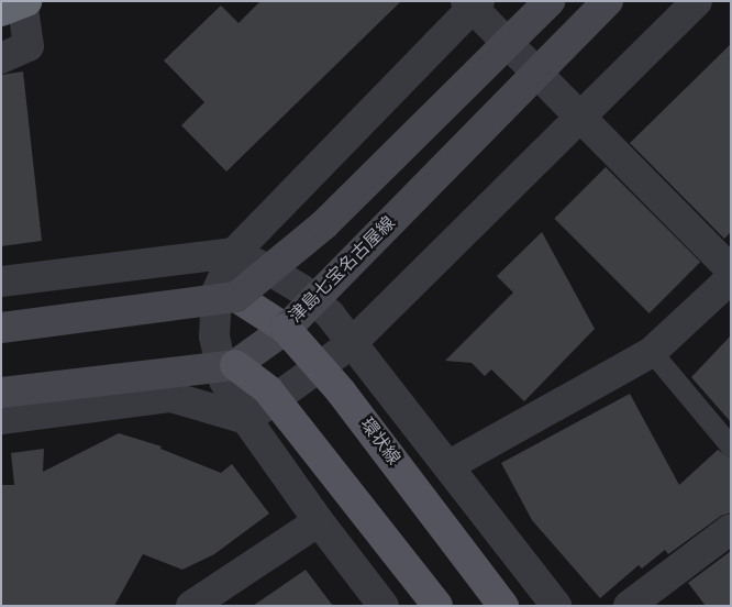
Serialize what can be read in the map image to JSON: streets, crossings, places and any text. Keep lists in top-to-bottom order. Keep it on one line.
{"streets":{"main road":["津島七宝名古屋線","環状線"]},"crossings":[["津島七宝名古屋線","環状線"]]}
